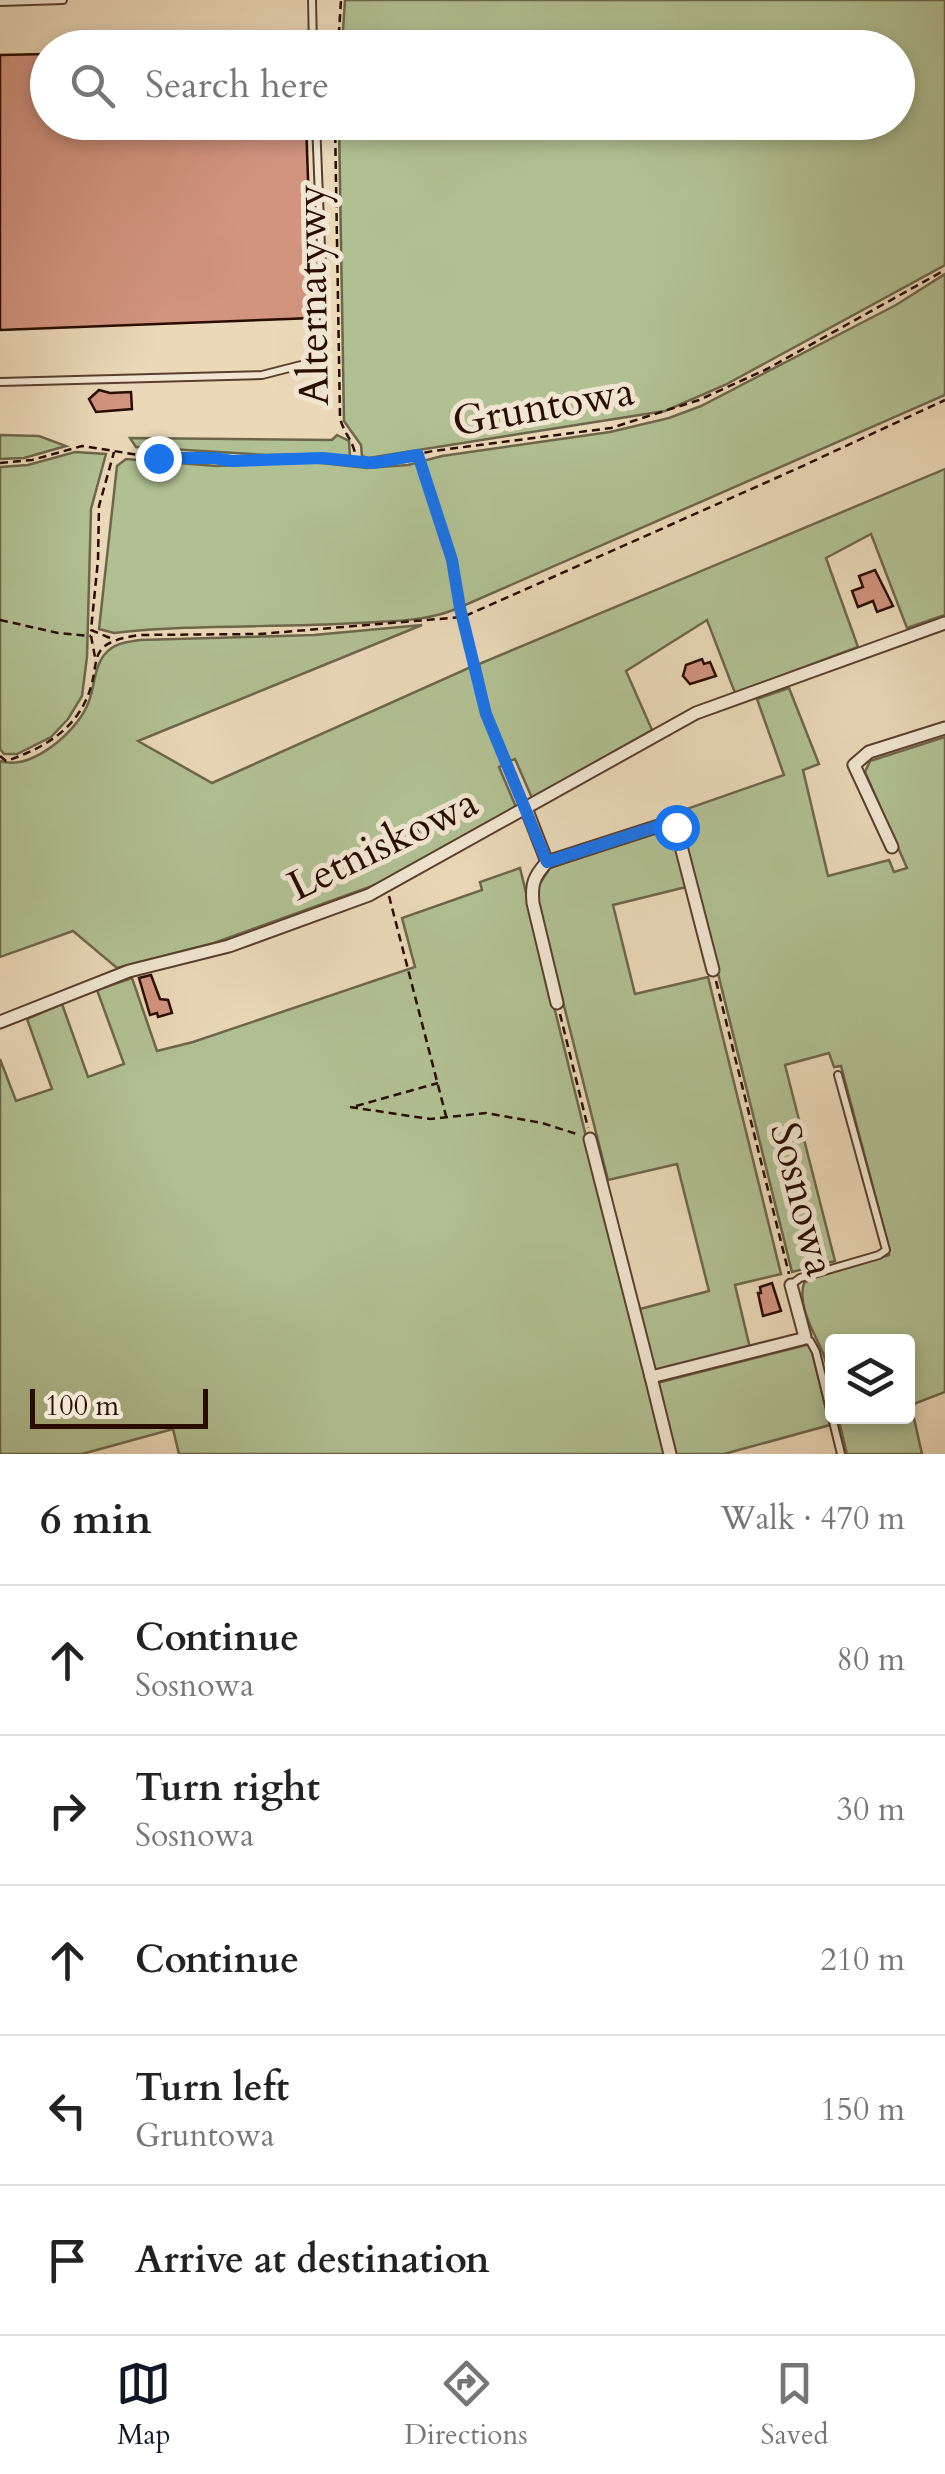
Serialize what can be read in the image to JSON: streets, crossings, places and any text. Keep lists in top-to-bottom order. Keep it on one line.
{"streets":{"street":["Letniskowa","Sosnowa"],"path":["Alternatywy","Gruntowa"]},"crossings":[["Alternatywy","Gruntowa"]],"scale_bar":"100 m","page":{"search":"Search here","scale":"100 m","heading":["6 min","Walk · 470 m"],"list":[["Continue","Sosnowa","80 m"],["Turn right","Sosnowa","30 m"],["Continue","210 m"],["Turn left","Gruntowa","150 m"],"Arrive at destination"],"nav":["Map","Directions","Saved"]}}
